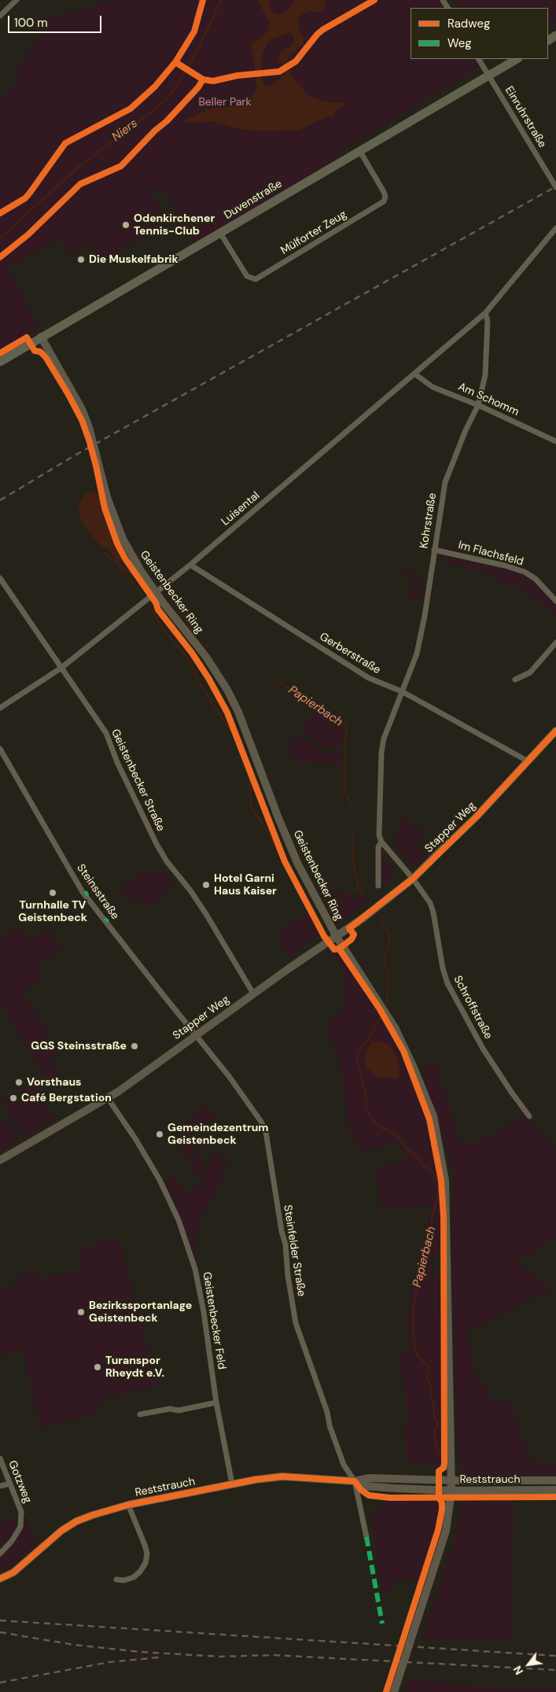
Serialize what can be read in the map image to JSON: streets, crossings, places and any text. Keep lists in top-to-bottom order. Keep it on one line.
{"streets":{"main road":["Duvenstraße","Geistenbecker Ring","Stapper Weg","Reststrauch"],"street":["Einruhrstraße","Mülforter Zeug","Am Schomm","Luisental","Kohrstraße","Im Flachsfeld","Gerberstraße","Geistenbecker Straße","Steinsstraße","Schroffstraße","Steinfelder Straße","Geistenbecker Feld","Gotzweg"]},"crossings":[["Einruhrstraße","Duvenstraße"],["Duvenstraße","Mülforter Zeug"],["Duvenstraße","Geistenbecker Ring"],["Am Schomm","Luisental"],["Am Schomm","Kohrstraße"],["Luisental","Kohrstraße"],["Luisental","Geistenbecker Ring"],["Luisental","Gerberstraße"],["Luisental","Geistenbecker Straße"],["Kohrstraße","Im Flachsfeld"],["Kohrstraße","Gerberstraße"],["Geistenbecker Ring","Stapper Weg"],["Geistenbecker Ring","Reststrauch"],["Gerberstraße","Stapper Weg"],["Geistenbecker Straße","Stapper Weg"],["Stapper Weg","Steinsstraße"],["Stapper Weg","Schroffstraße"],["Stapper Weg","Steinfelder Straße"],["Stapper Weg","Geistenbecker Feld"],["Steinsstraße","Steinfelder Straße"],["Steinfelder Straße","Reststrauch"],["Geistenbecker Feld","Reststrauch"]],"water":["Niers","Papierbach"],"parks":["Beller Park"],"places":["Odenkirchener Tennis-Club","Die Muskelfabrik","Hotel Garni Haus Kaiser","Turnhalle TV Geistenbeck","GGS Steinsstraße","Vorsthaus","Café Bergstation","Gemeindezentrum Geistenbeck","Bezirkssportanlage Geistenbeck","Turanspor Rheydt e.V."],"legend":["Radweg","Weg"],"scale_bar":"100 m","north":"bottom left"}
